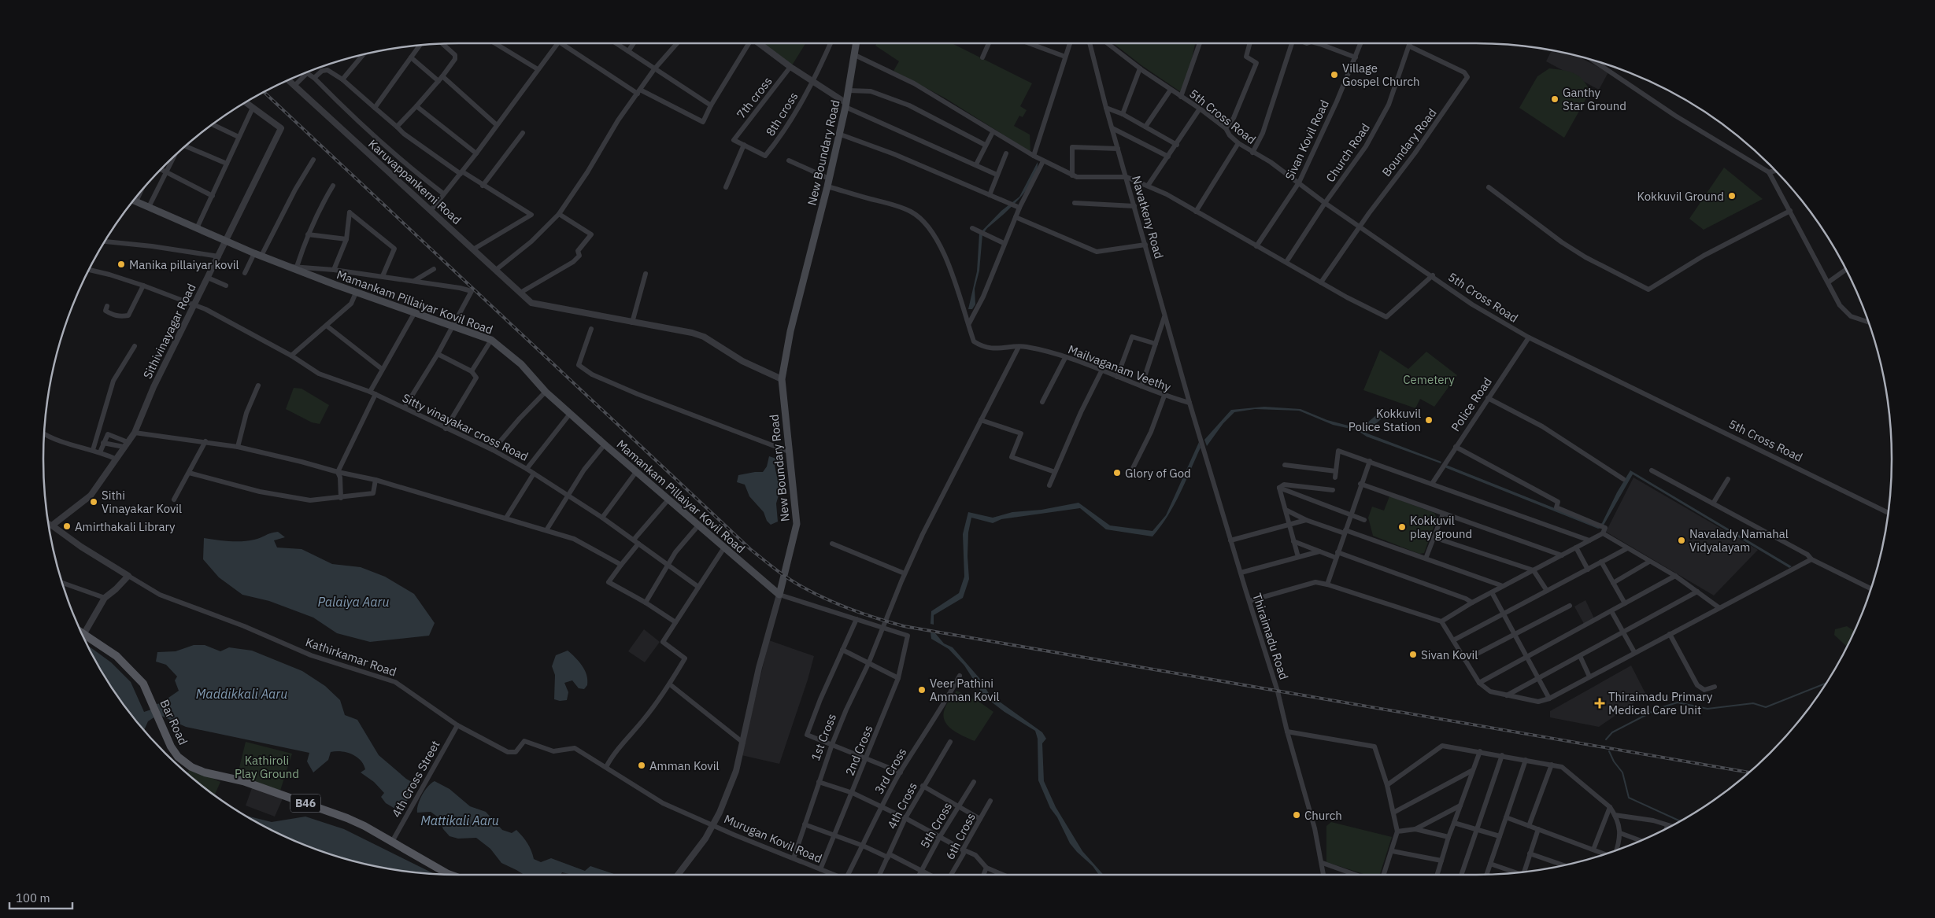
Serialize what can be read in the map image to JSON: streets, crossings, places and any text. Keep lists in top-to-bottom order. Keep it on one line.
{"streets":{"main road":["New Boundary Road","Mamankam Pillaiyar Kovil Road","Bar Road","B46"],"street":["7th cross","8th cross","5th Cross Road","Sivan Kovil Road","Boundary Road","Church Road","Karuvappankerni Road","Navatkeny Road","Sithivinayagar Road","Mailvaganam Veethy","Police Road","Sitty vinayakar cross Road","Thiraimadu Road","Kathirkamar Road","1st Cross","2nd Cross","3rd Cross","4th Cross Street","4th Cross","5th Cross","6th Cross","Murugan Kovil Road"]},"crossings":[["7th cross","8th cross"],["5th Cross Road","Sivan Kovil Road"],["5th Cross Road","Boundary Road"],["5th Cross Road","Church Road"],["5th Cross Road","Police Road"],["Boundary Road","Church Road"],["New Boundary Road","Mamankam Pillaiyar Kovil Road"],["New Boundary Road","Mailvaganam Veethy"],["New Boundary Road","Kathirkamar Road"],["New Boundary Road","Murugan Kovil Road"],["Navatkeny Road","Mailvaganam Veethy"],["Navatkeny Road","Thiraimadu Road"],["Mamankam Pillaiyar Kovil Road","Sithivinayagar Road"],["Sithivinayagar Road","Sitty vinayakar cross Road"],["Sithivinayagar Road","Kathirkamar Road"],["Mailvaganam Veethy","Thiraimadu Road"],["Mailvaganam Veethy","1st Cross"],["Kathirkamar Road","4th Cross Street"],["Kathirkamar Road","Murugan Kovil Road"],["Bar Road","4th Cross Street"],["1st Cross","2nd Cross"],["1st Cross","Murugan Kovil Road"],["2nd Cross","Murugan Kovil Road"]],"water":["Palaiya Aaru","Maddikkali Aaru","Mattikali Aaru"],"parks":["Cemetery","Kathiroli Play Ground"],"places":{"other":["Village Gospel Church","Ganthy Star Ground","Kokkuvil Ground","Manika pillaiyar kovil","Kokkuvil Police Station","Glory of God","Sithi Vinayakar Kovil","Amirthakali Library","Kokkuvil play ground","Navalady Namahal Vidyalayam","Sivan Kovil","Veer Pathini Amman Kovil","Amman Kovil","Church"],"health":["Thiraimadu Primary Medical Care Unit"]},"scale_bar":"100 m"}
